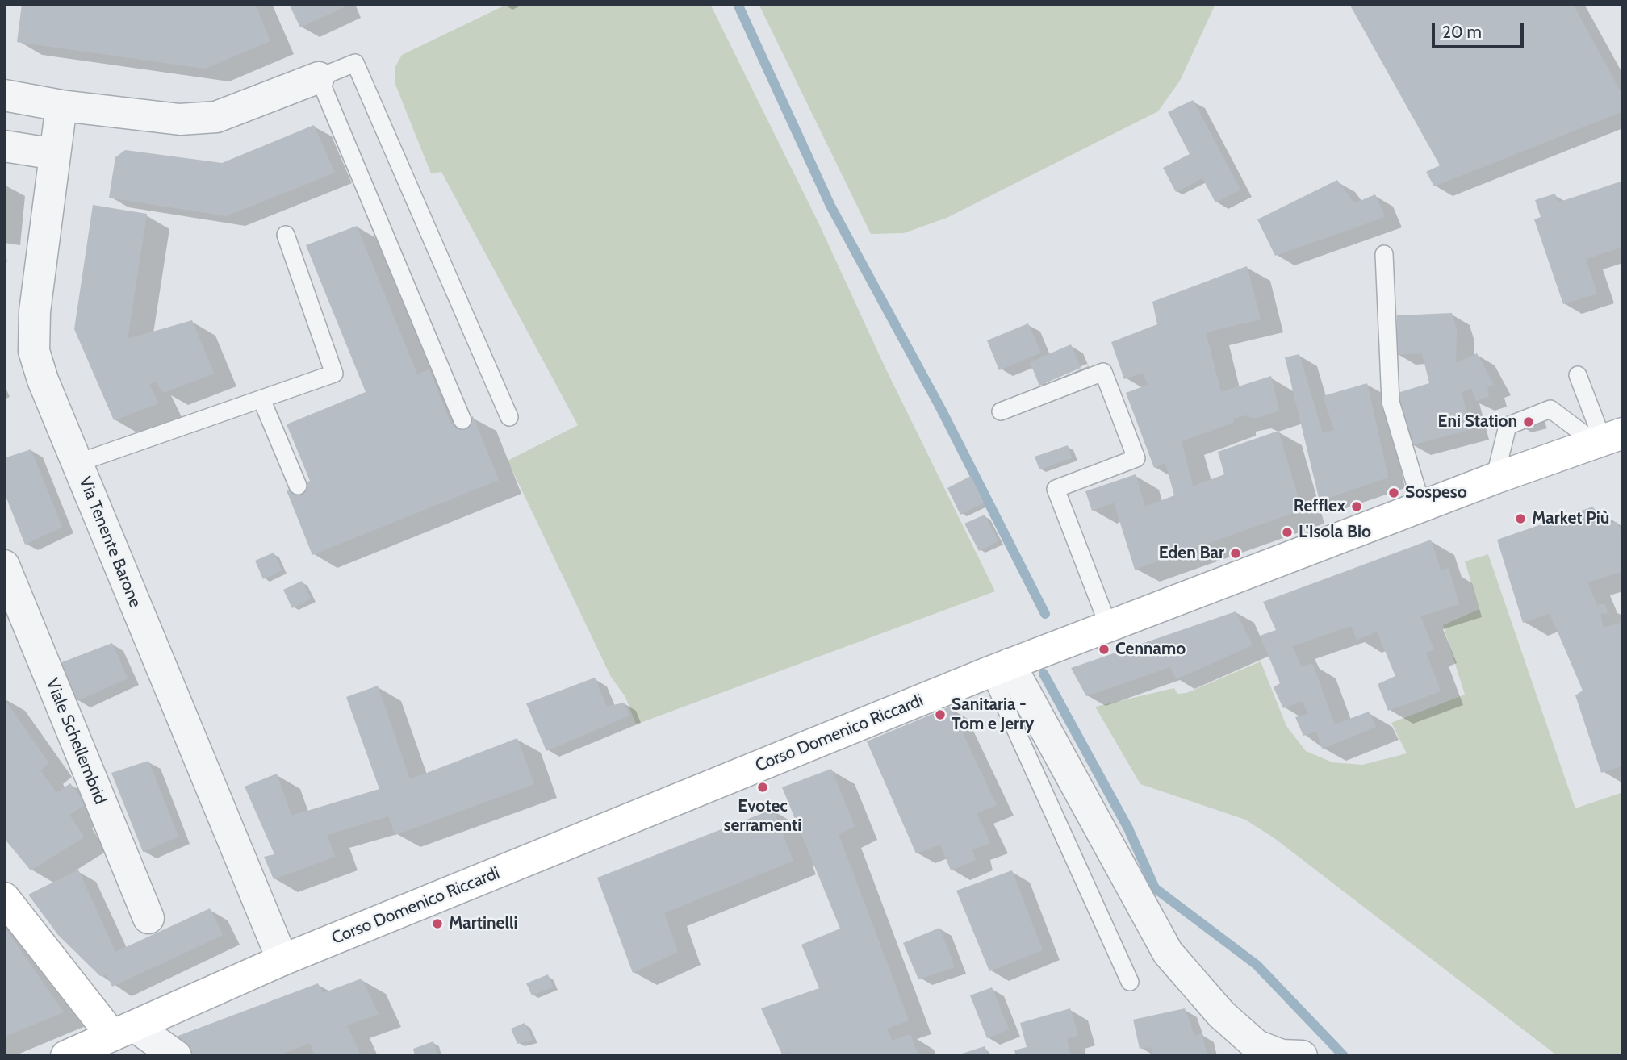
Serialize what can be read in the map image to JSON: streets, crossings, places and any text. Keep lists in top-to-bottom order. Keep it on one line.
{"streets":{"main road":["Corso Domenico Riccardi"],"street":["Via Tenente Barone","Viale Schellembrid"]},"crossings":[["Via Tenente Barone","Corso Domenico Riccardi"]],"places":["Eni Station","Sospeso","Refflex","Market Più","L'Isola Bio","Eden Bar","Cennamo","Sanitaria - Tom e Jerry","Evotec serramenti","Martinelli"],"scale_bar":"20 m"}
